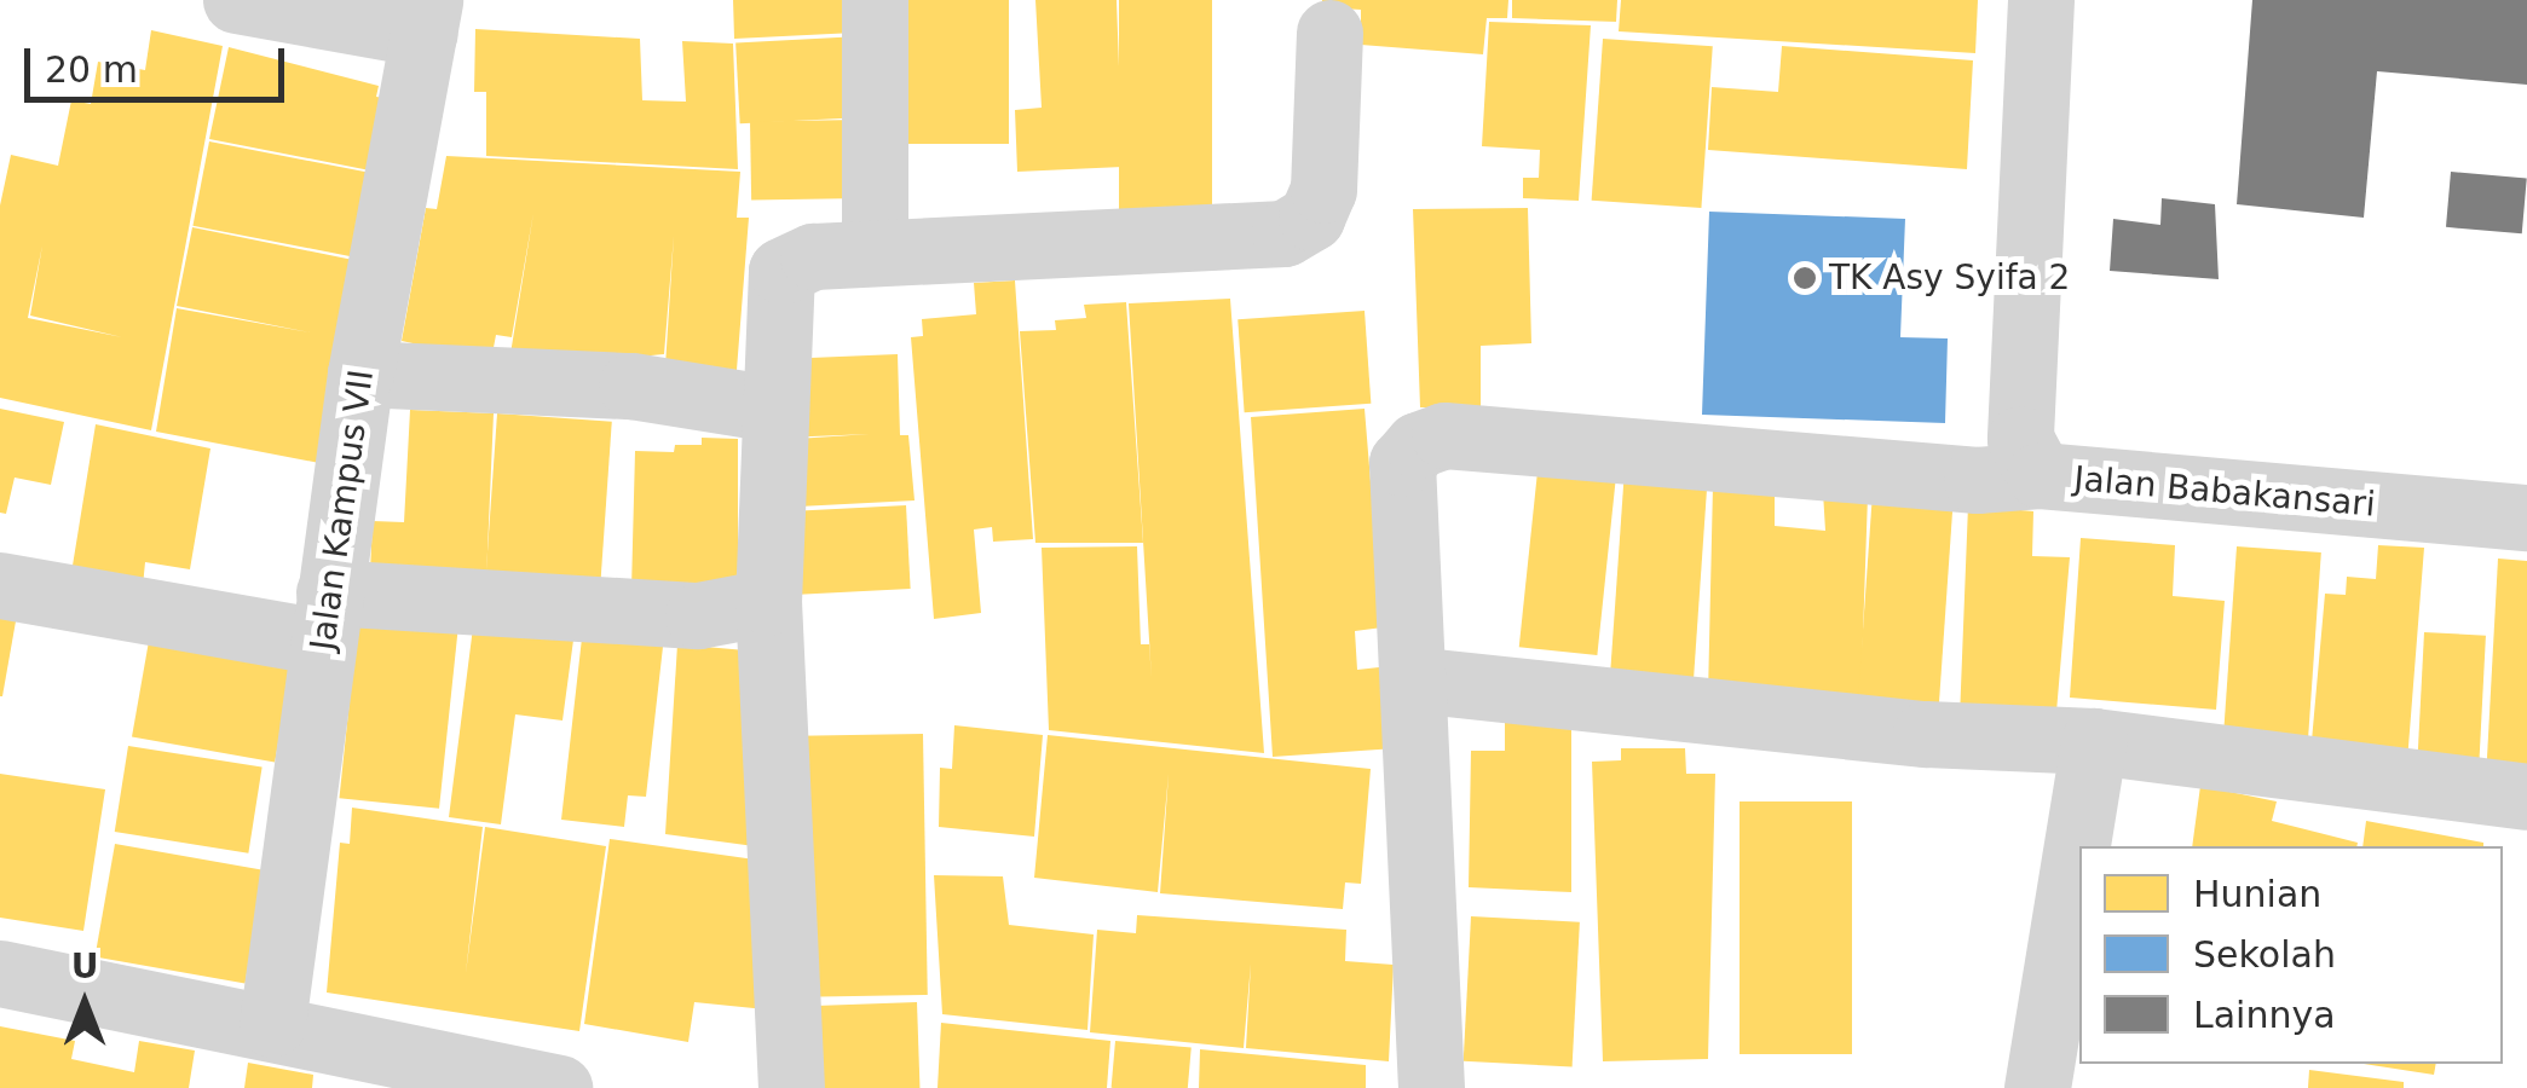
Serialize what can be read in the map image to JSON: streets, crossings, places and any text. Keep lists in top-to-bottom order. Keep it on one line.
{"streets":{"street":["Jalan Babakansari","Jalan Kampus VII"]},"places":["TK Asy Syifa 2"],"legend":["Hunian","Sekolah","Lainnya"],"scale_bar":"20 m","north":"top"}
